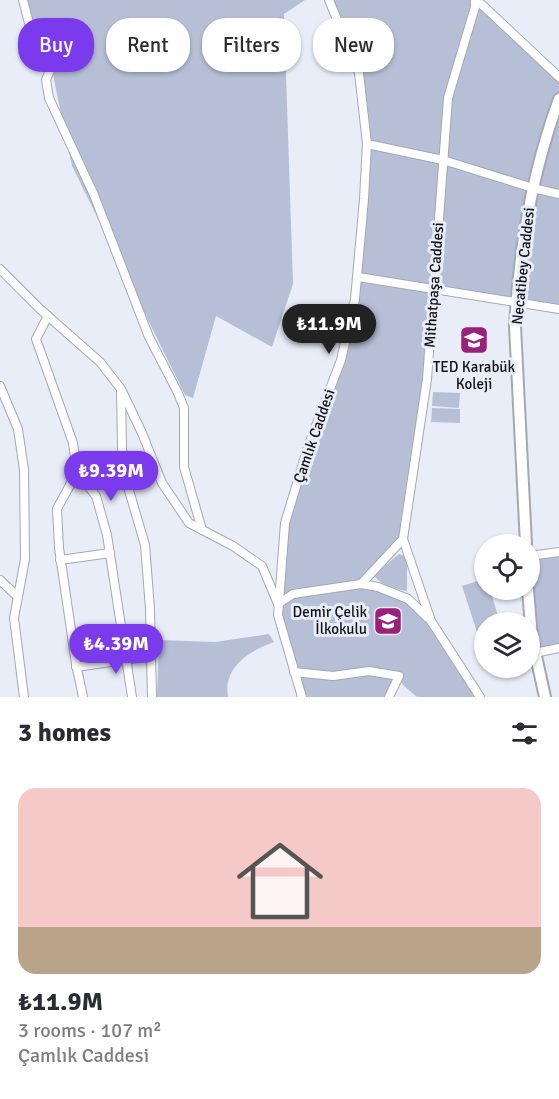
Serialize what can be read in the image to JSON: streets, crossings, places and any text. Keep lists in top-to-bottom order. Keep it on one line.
{"streets":{"street":["Necatibey Caddesi","Mithatpaşa Caddesi","Çamlık Caddesi"]},"places":{"school or university":["TED Karabük Koleji","Demir Çelik İlkokulu"]},"page":{"chip":["Buy","Rent","Filters","New"],"price":["₺11.9M","₺9.39M","₺4.39M"],"heading":"3 homes","list":[{"name":"₺11.9M","note":"3 rooms · 107 m² · Çamlık Caddesi"}]}}
